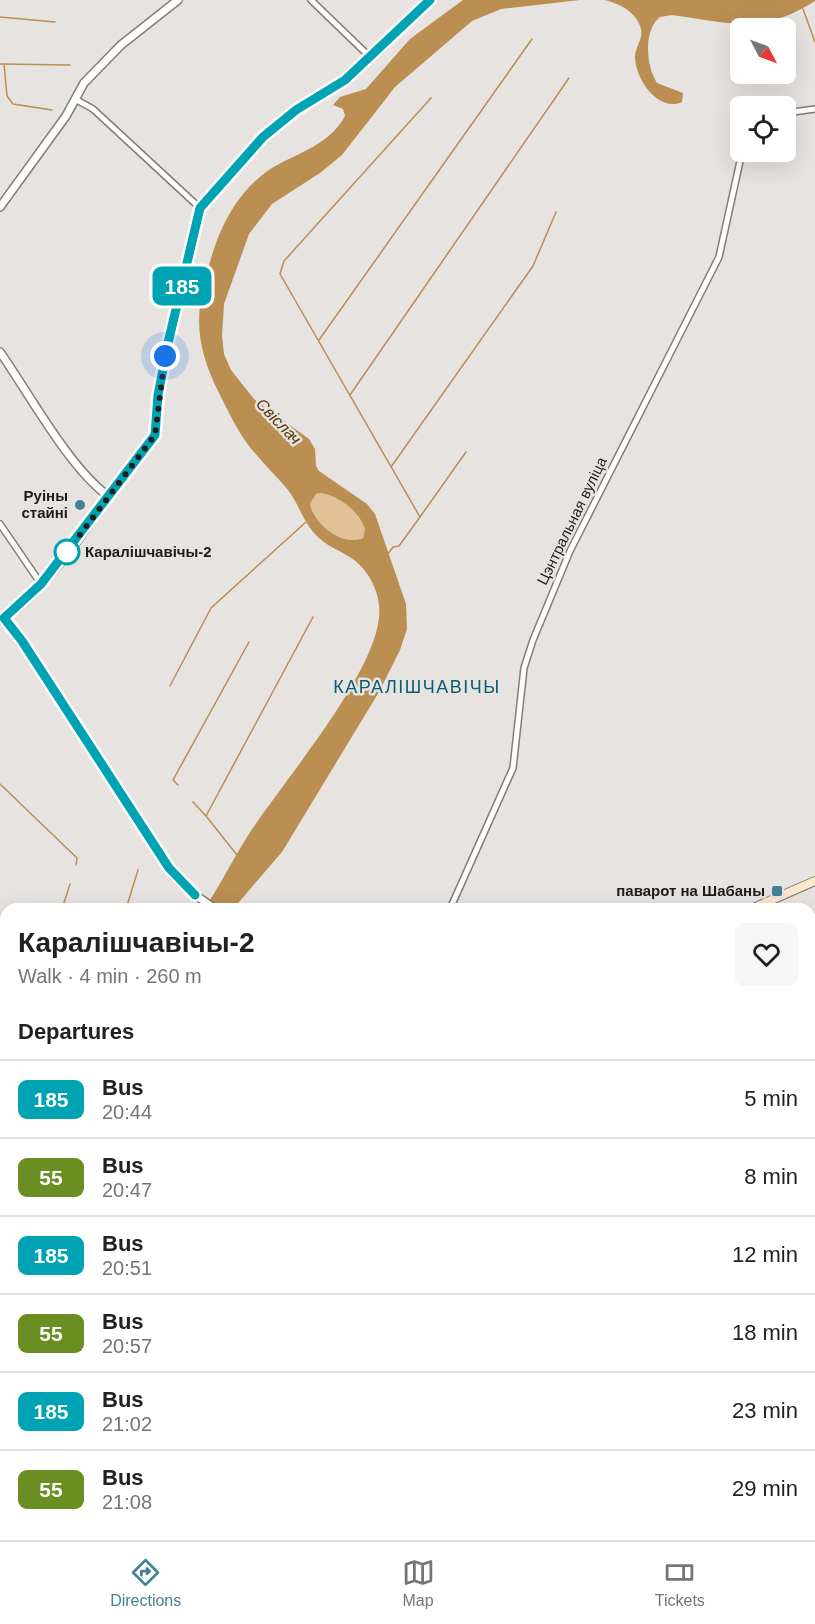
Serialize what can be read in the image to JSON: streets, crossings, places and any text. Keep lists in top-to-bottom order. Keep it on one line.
{"streets":{"street":["Цэнтральная вуліца"]},"districts":["КАРАЛІШЧАВІЧЫ"],"water":["Свіслач"],"places":{"other":["Руіны стайні","Каралішчавічы-2"],"transit":["паварот на Шабаны"]},"lines":["bus line 185"],"north":"bottom right","page":{"on_map":"185","heading":[["Каралішчавічы-2","Walk · 4 min · 260 m"],"Departures"],"list":[{"mark":"185","name":"Bus","note":"20:44","value":"5 min"},{"mark":"55","name":"Bus","note":"20:47","value":"8 min"},{"mark":"185","name":"Bus","note":"20:51","value":"12 min"},{"mark":"55","name":"Bus","note":"20:57","value":"18 min"},{"mark":"185","name":"Bus","note":"21:02","value":"23 min"},{"mark":"55","name":"Bus","note":"21:08","value":"29 min"}],"tabs":["Directions","Map","Tickets"]}}
